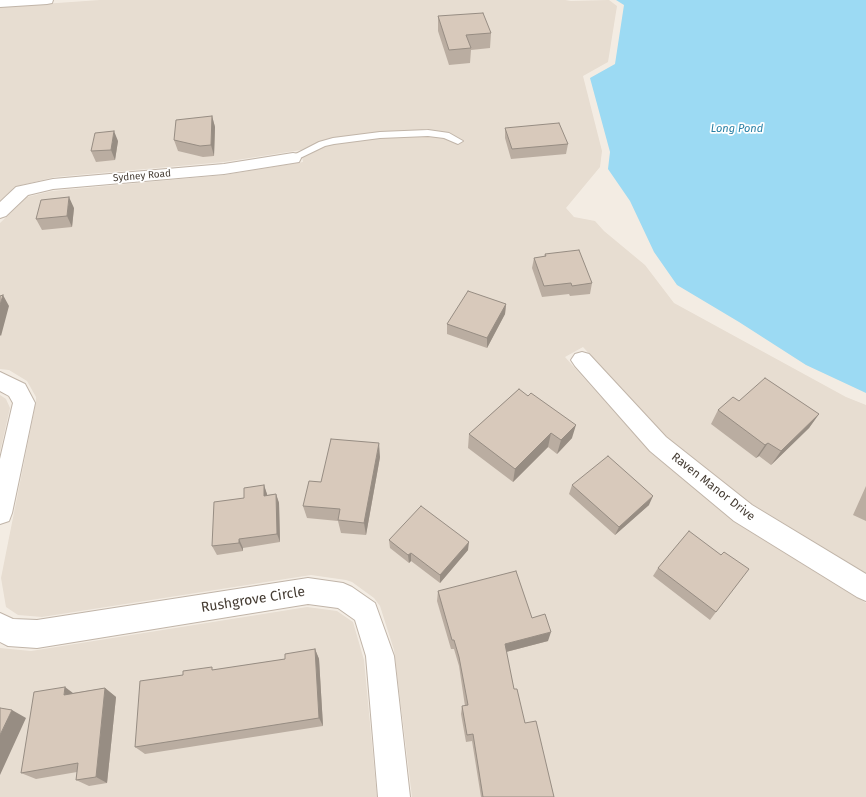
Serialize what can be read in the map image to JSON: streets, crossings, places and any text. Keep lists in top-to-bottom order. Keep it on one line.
{"streets":{"street":["Sydney Road","Raven Manor Drive","Rushgrove Circle"]},"water":["Long Pond"]}
